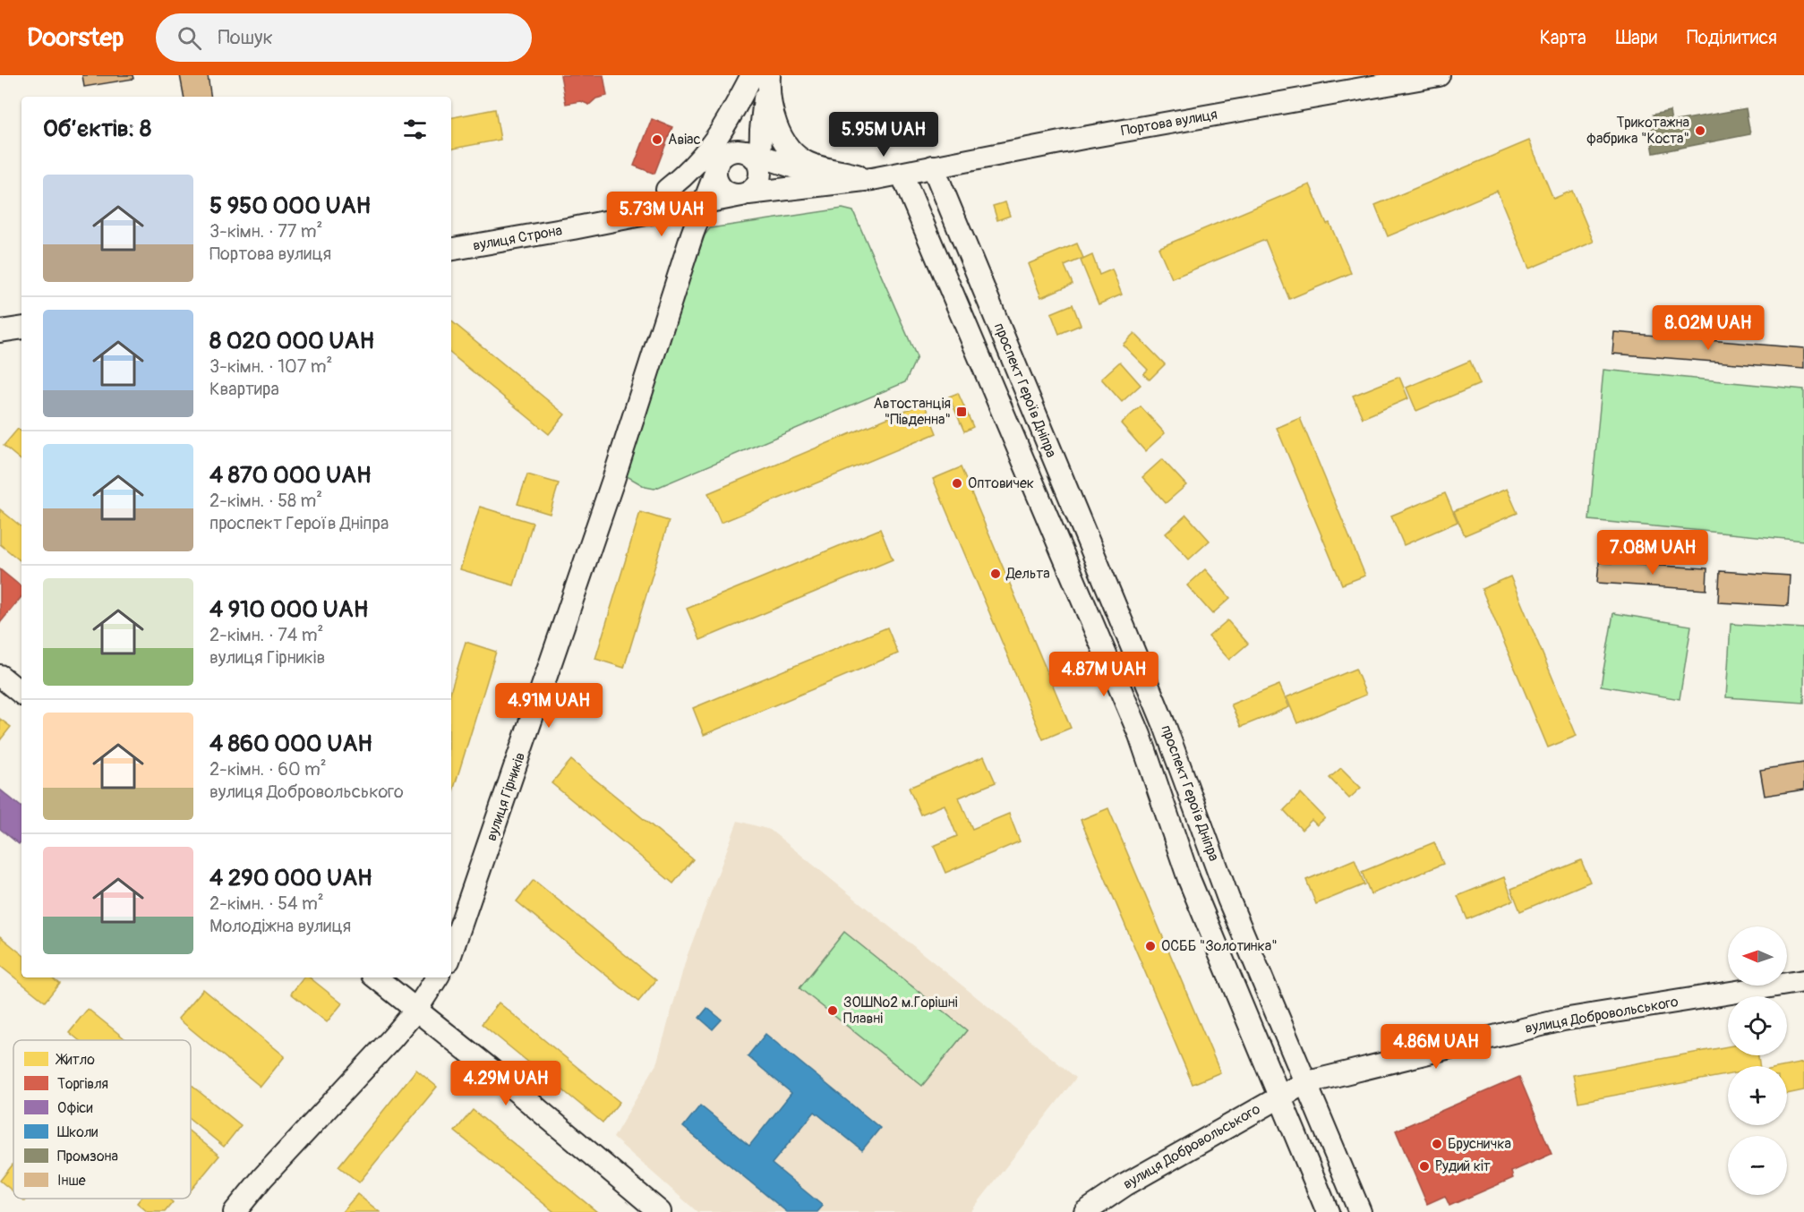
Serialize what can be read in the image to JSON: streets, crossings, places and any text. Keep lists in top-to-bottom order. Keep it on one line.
{"streets":{"street":["Портова вулиця","вулиця Строна","проспект Героїв Дніпра","вулиця Гірників","вулиця Добровольського"]},"crossings":[["Портова вулиця","проспект Героїв Дніпра"],["проспект Героїв Дніпра","вулиця Добровольського"]],"places":{"other":["Трикотажна фабрика \"Коста\"","Авіас","Оптовичек","Дельта","ОСББ \"Золотинка\"","ЗОШ№2 м.Горішні Плавні","Брусничка","Рудий кіт"],"transit":["Автостанція \"Південна\""]},"legend":["Житло","Торгівля","Офіси","Школи","Промзона","Інше"],"north":"left","page":{"header":"Doorstep","search":"Пошук","nav":["Карта","Шари","Поділитися"],"heading":"Об’єктів: 8","price":["5.95M UAH","5.73M UAH","8.02M UAH","7.08M UAH","4.87M UAH","4.91M UAH","4.86M UAH","4.29M UAH"],"list":[{"name":"5 950 000 UAH","note":"3-кімн. · 77 m² · Портова вулиця"},{"name":"8 020 000 UAH","note":"3-кімн. · 107 m² · Квартира"},{"name":"4 870 000 UAH","note":"2-кімн. · 58 m² · проспект Героїв Дніпра"},{"name":"4 910 000 UAH","note":"2-кімн. · 74 m² · вулиця Гірників"},{"name":"4 860 000 UAH","note":"2-кімн. · 60 m² · вулиця Добровольського"},{"name":"4 290 000 UAH","note":"2-кімн. · 54 m² · Молодіжна вулиця"}],"map_buttons":["+","−"]}}
